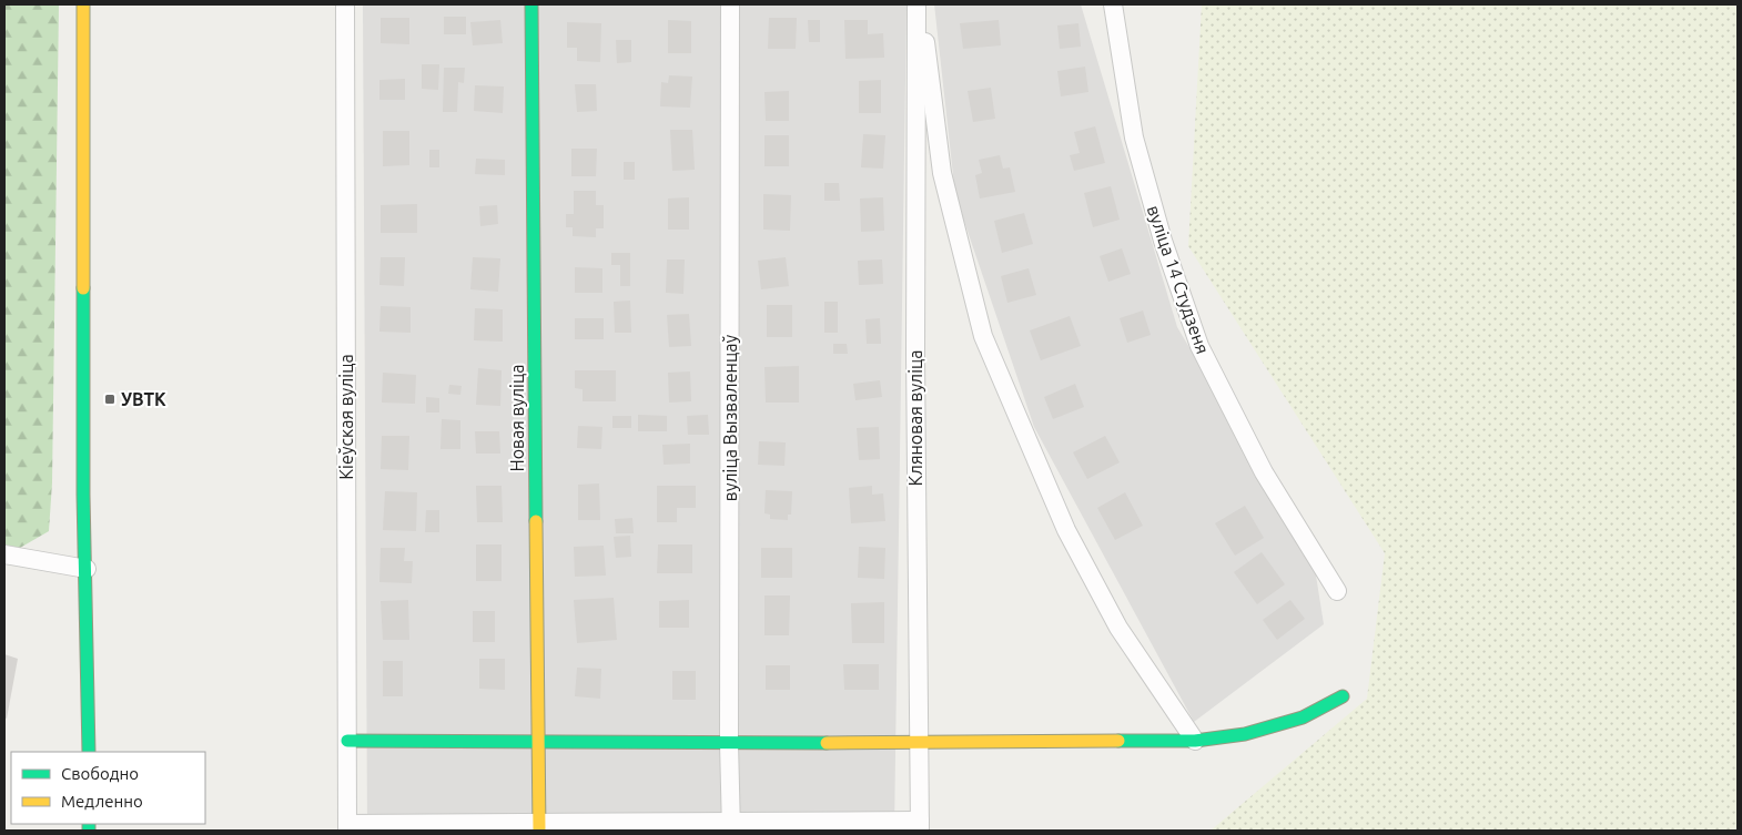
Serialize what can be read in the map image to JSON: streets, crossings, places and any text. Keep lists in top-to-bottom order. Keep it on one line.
{"streets":{"street":["вуліца 14 Студзеня","Кіеўская вуліца","Новая вуліца","вуліца Вызваленцаў","Кляновая вуліца"]},"places":{"transit":["УВТК"]},"legend":["Свободно","Медленно"]}
